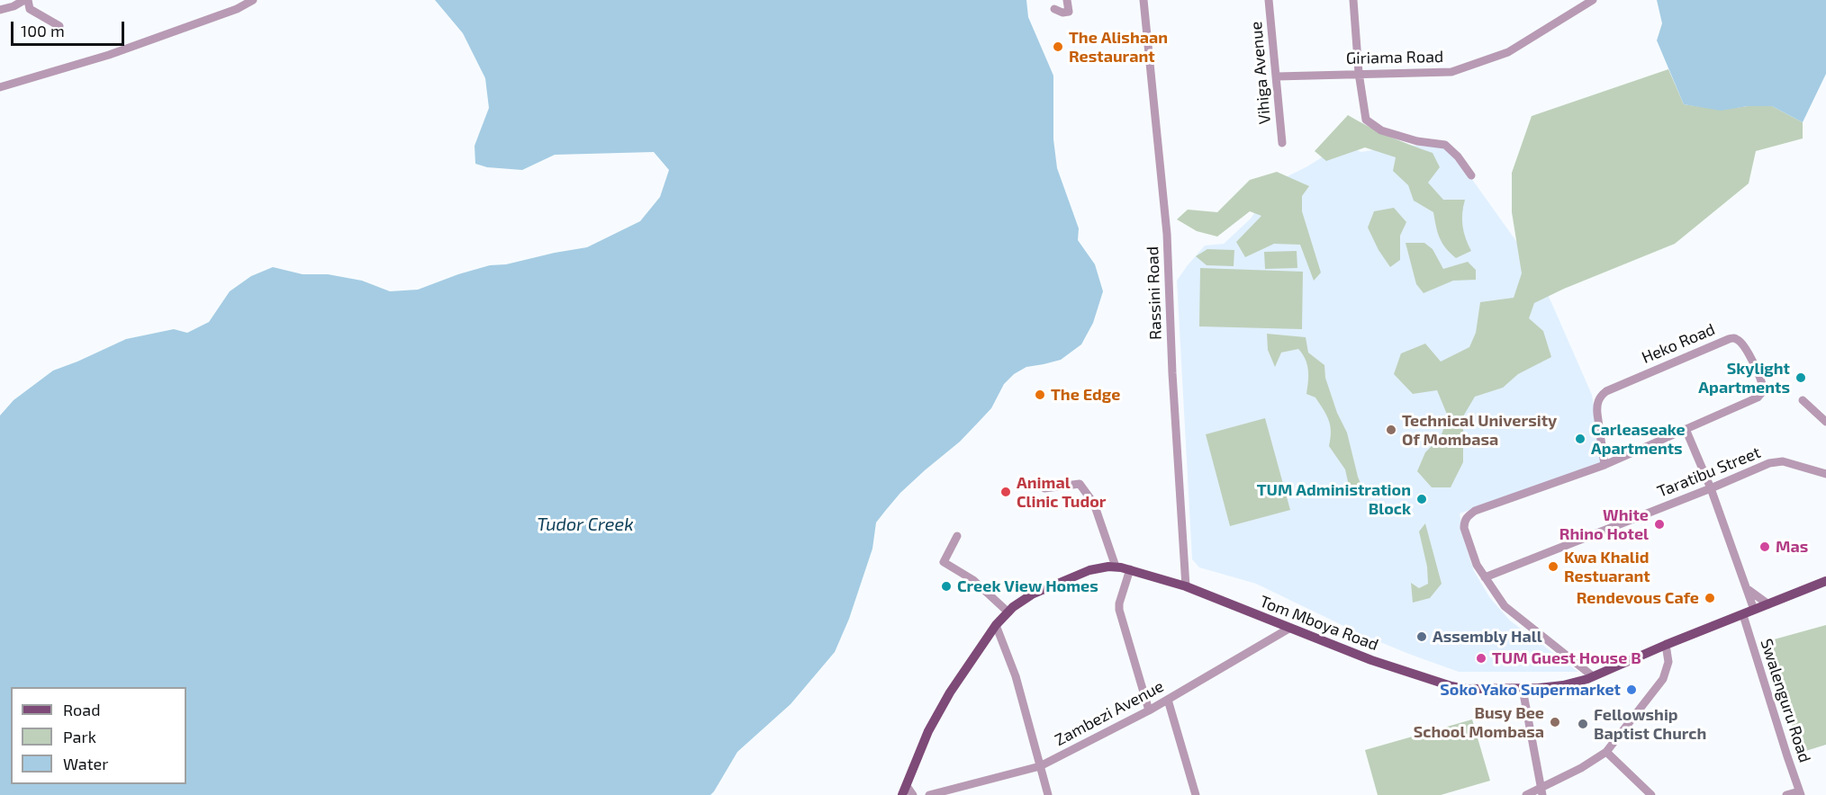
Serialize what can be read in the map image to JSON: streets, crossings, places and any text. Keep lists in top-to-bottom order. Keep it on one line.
{"streets":{"main road":["Tom Mboya Road"],"street":["Giriama Road","Vihiga Avenue","Rassini Road","Heko Road","Taratibu Street","Swalenguru Road","Zambezi Avenue"]},"crossings":[["Giriama Road","Vihiga Avenue"],["Rassini Road","Tom Mboya Road"],["Tom Mboya Road","Swalenguru Road"],["Tom Mboya Road","Zambezi Avenue"]],"water":["Tudor Creek"],"places":["The Alishaan Restaurant","Skylight Apartments","The Edge","Technical University Of Mombasa","Carleaseake Apartments","Animal Clinic Tudor","TUM Administration Block","White Rhino Hotel","Mas","Kwa Khalid Restuarant","Creek View Homes","Rendevous Cafe","Assembly Hall","TUM Guest House B","Soko Yako Supermarket","Busy Bee School Mombasa","Fellowship Baptist Church"],"legend":["Road","Park","Water"],"scale_bar":"100 m"}
